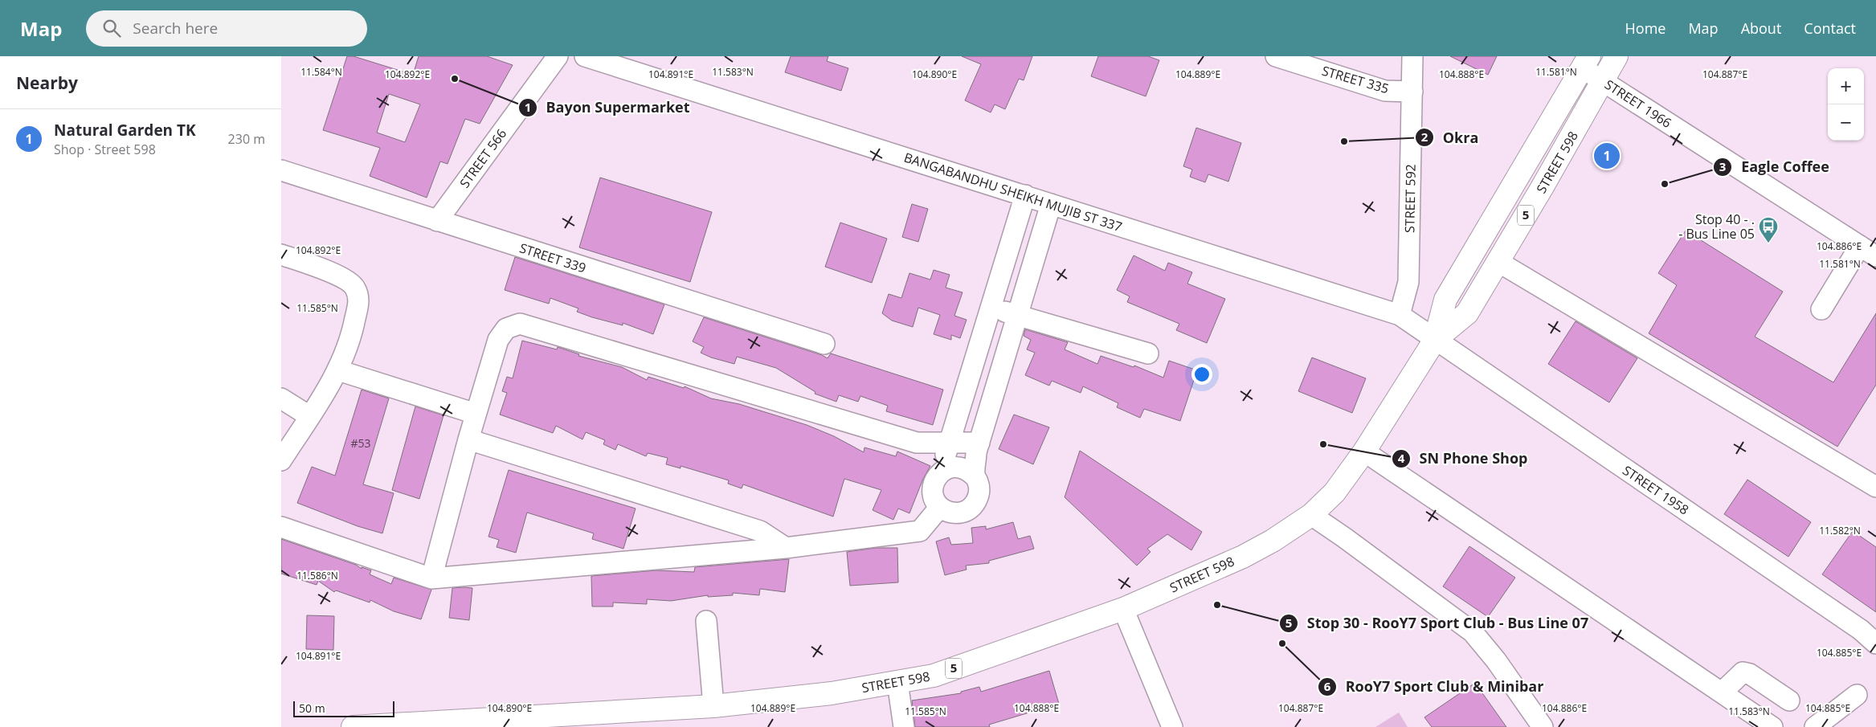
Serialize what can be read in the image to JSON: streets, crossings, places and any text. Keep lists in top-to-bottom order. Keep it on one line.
{"streets":{"main road":["STREET 598","5"],"street":["STREET 335","STREET 1966","STREET 566","BANGABANDHU SHEIKH MUJIB ST 337","STREET 592","STREET 339","STREET 1958"]},"crossings":[["STREET 335","STREET 592"],["STREET 1966","STREET 598"],["STREET 566","STREET 339"],["STREET 598","BANGABANDHU SHEIKH MUJIB ST 337"],["STREET 598","STREET 1958"],["BANGABANDHU SHEIKH MUJIB ST 337","STREET 592"],["BANGABANDHU SHEIKH MUJIB ST 337","STREET 1958"]],"places":{"other":["Bayon Supermarket","Okra","Eagle Coffee","SN Phone Shop","Stop 30 - RooY7 Sport Club - Bus Line 07","RooY7 Sport Club & Minibar"],"bus stop":["Stop 40 - . - Bus Line 05"]},"house_numbers":["#53"],"scale_bar":"50 m","page":{"header":"Map","search":"Search here","nav":["Home","Map","About","Contact"],"heading":"Nearby","map_buttons":["+","−"],"list":[{"mark":"1","name":"Natural Garden TK","note":"Shop · Street 598","value":"230 m"}],"pins":"1","scale":"50 m"},"coordinates":["11.584°N","11.583°N","11.581°N","104.889°E","104.888°E","104.887°E","104.892°E","104.891°E","104.890°E","104.886°E","11.585°N","11.582°N","11.586°N","104.885°E"]}
